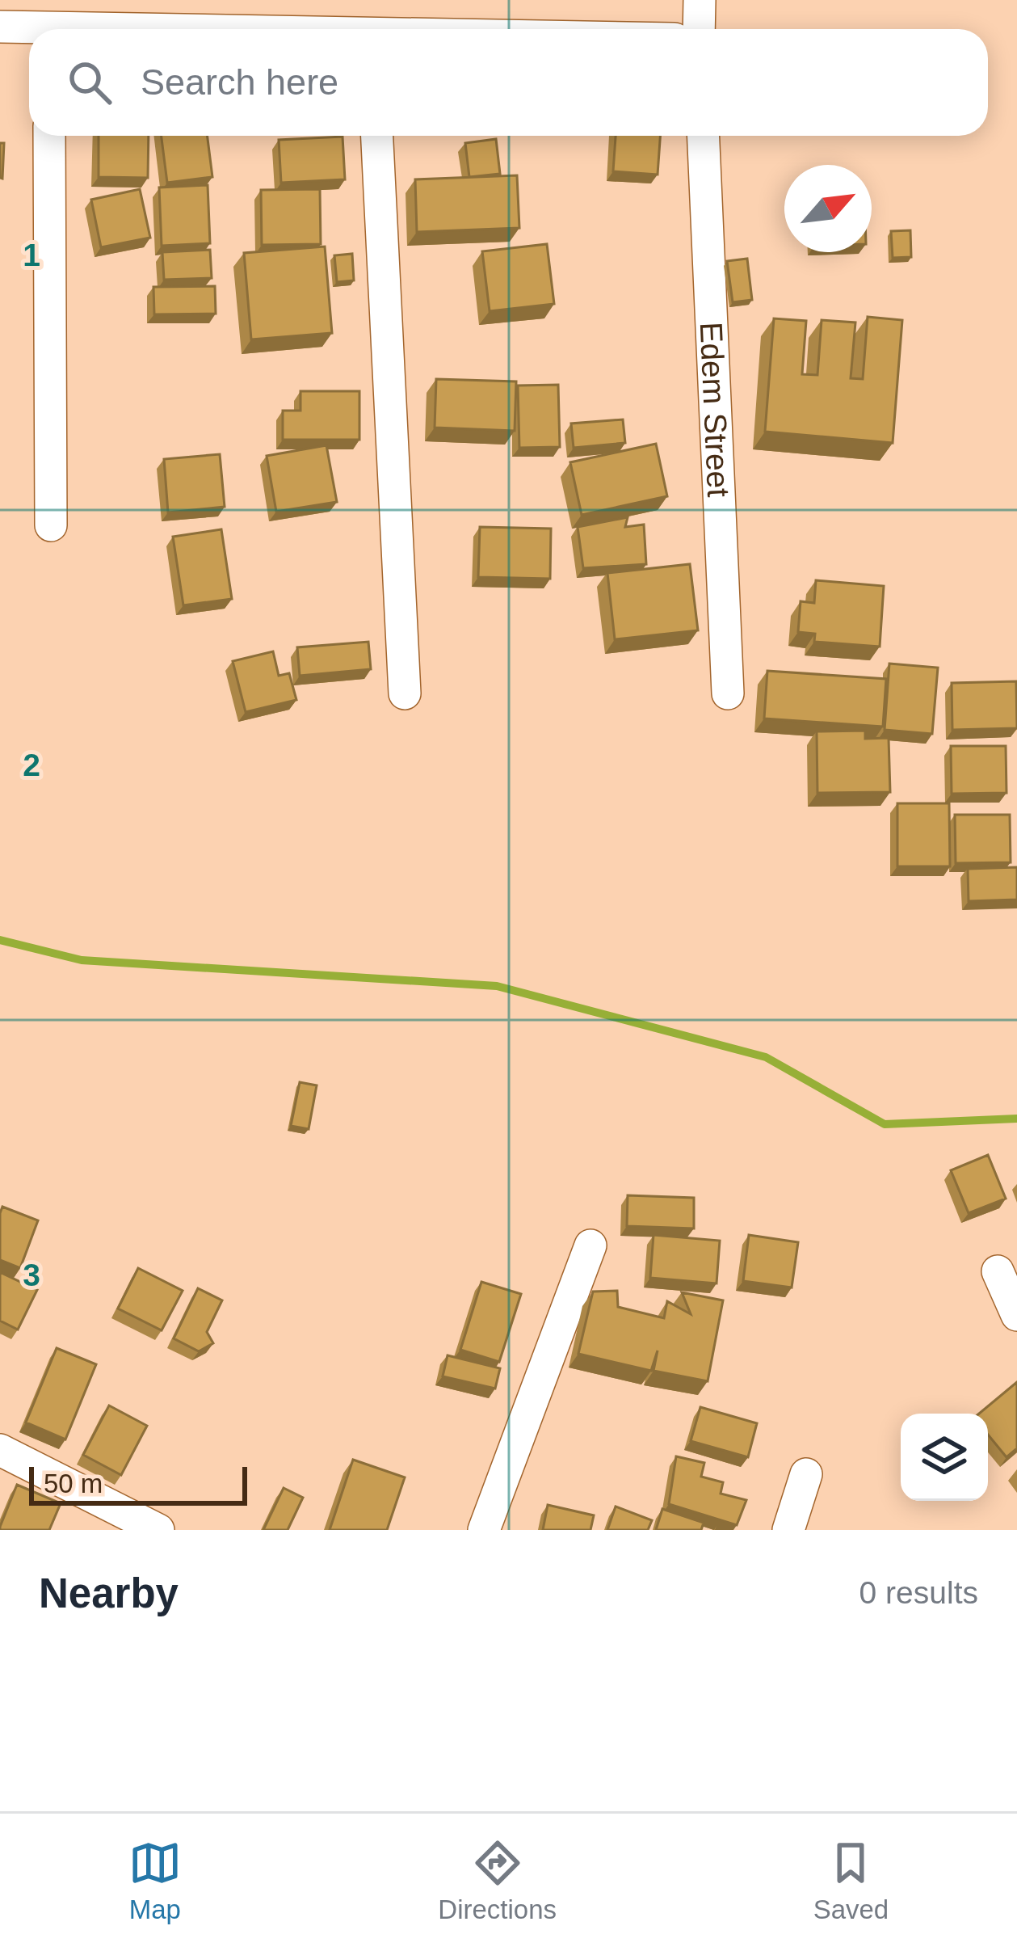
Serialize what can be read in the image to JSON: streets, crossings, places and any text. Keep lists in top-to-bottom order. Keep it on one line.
{"streets":{"street":["Edem Street"]},"scale_bar":"50 m","north":"top right","page":{"search":"Search here","scale":"50 m","heading":["Nearby","0 results"],"nav":["Map","Directions","Saved"]},"grid":{"rows":["1","2","3"]}}
